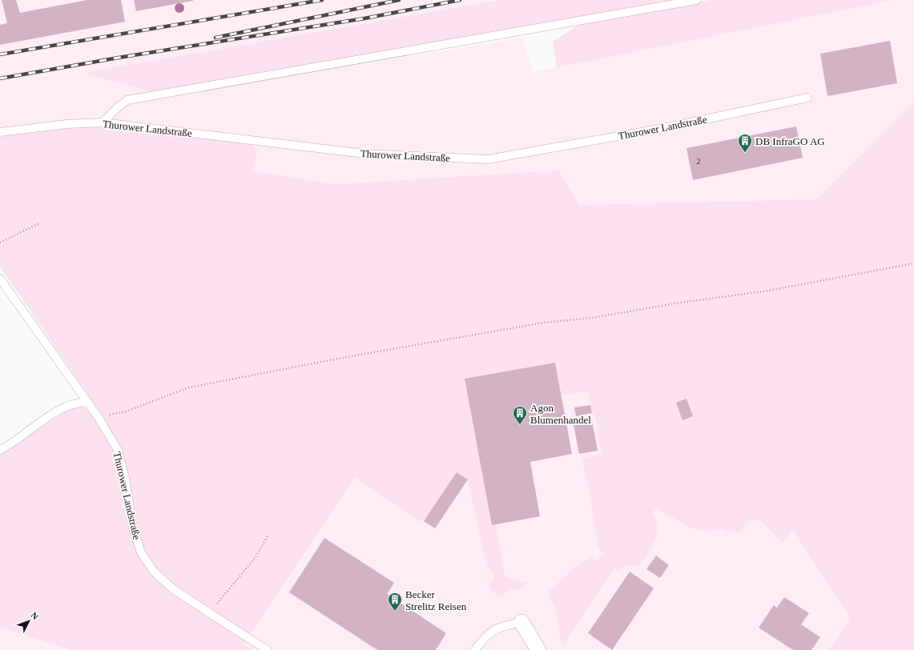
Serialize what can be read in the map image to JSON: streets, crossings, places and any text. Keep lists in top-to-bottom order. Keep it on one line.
{"streets":{"lane":["Thurower Landstraße"]},"places":{"building":["DB InfraGO AG","Agon Blumenhandel","Becker Strelitz Reisen"]},"house_numbers":["2"],"north":"top right"}
